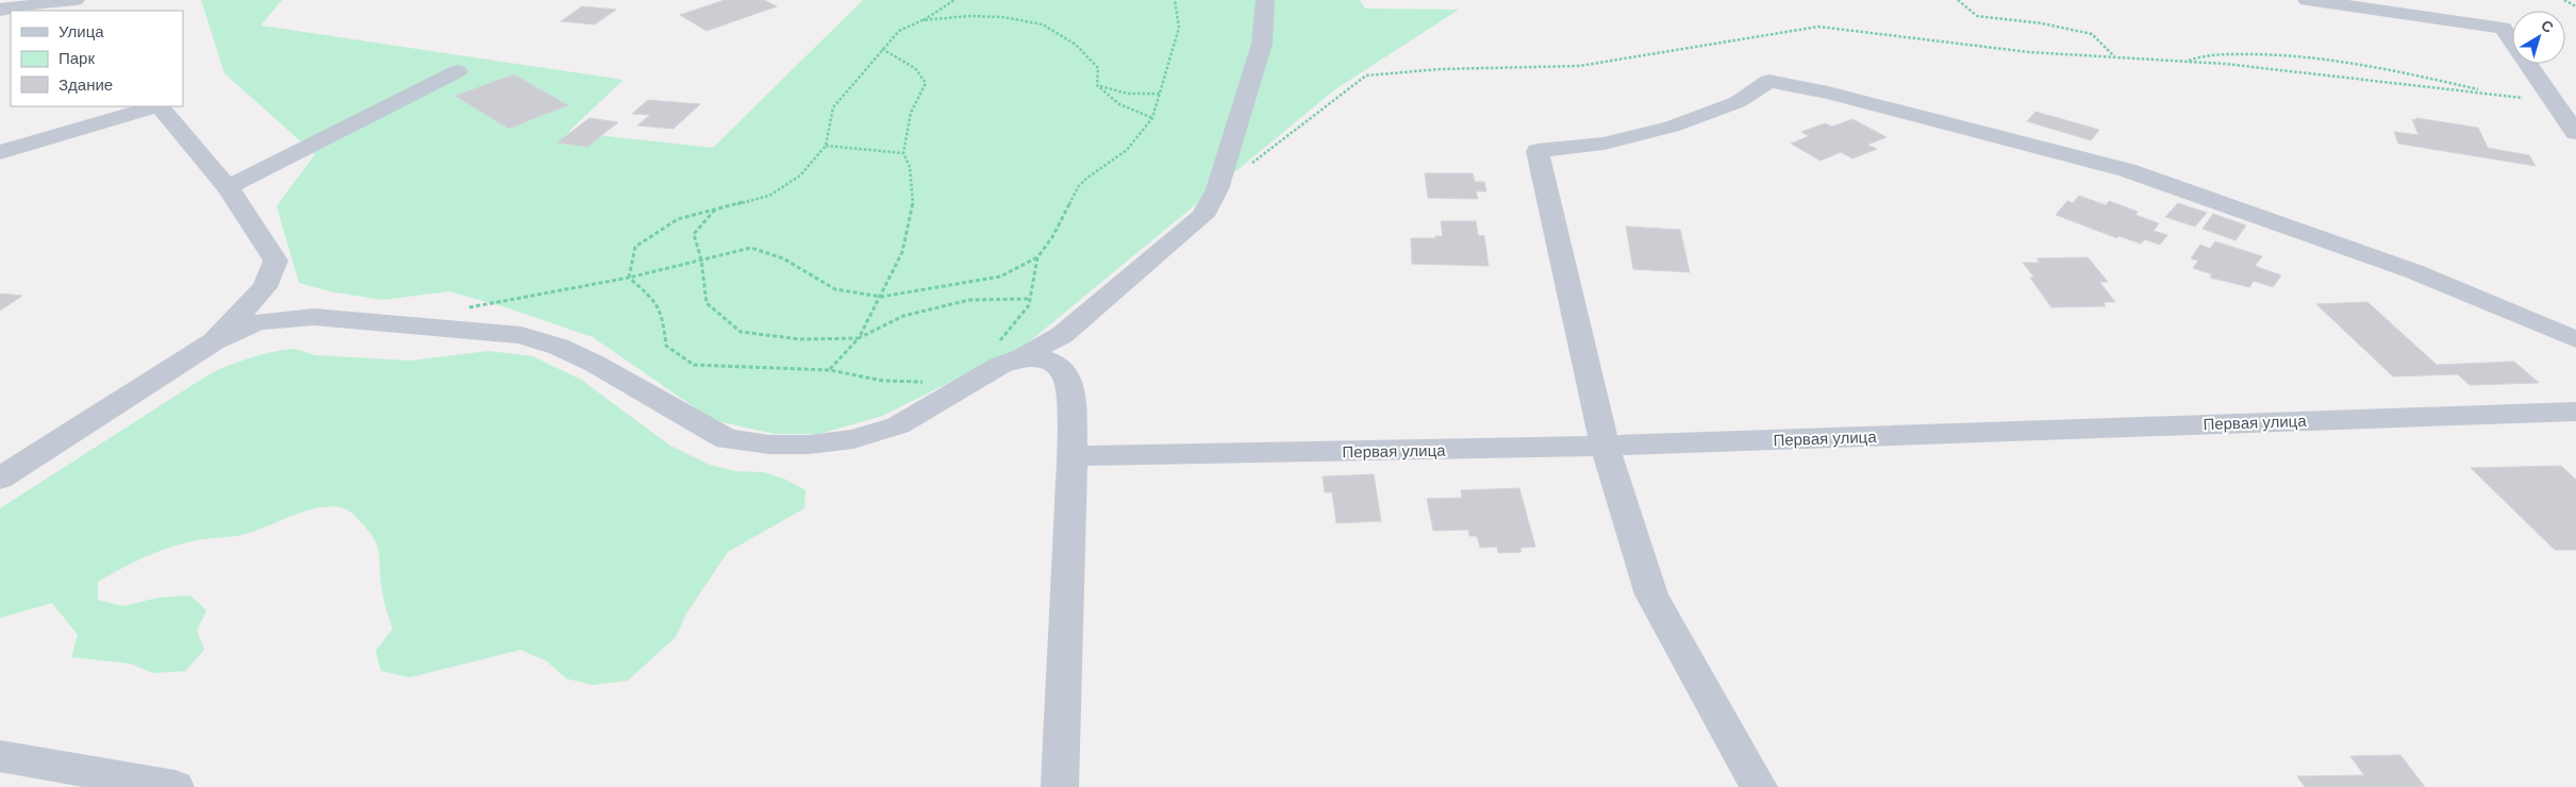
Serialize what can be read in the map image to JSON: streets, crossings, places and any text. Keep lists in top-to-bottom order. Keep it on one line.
{"streets":{"street":["Первая улица"]},"legend":["Улица","Парк","Здание"],"north":"top right"}
